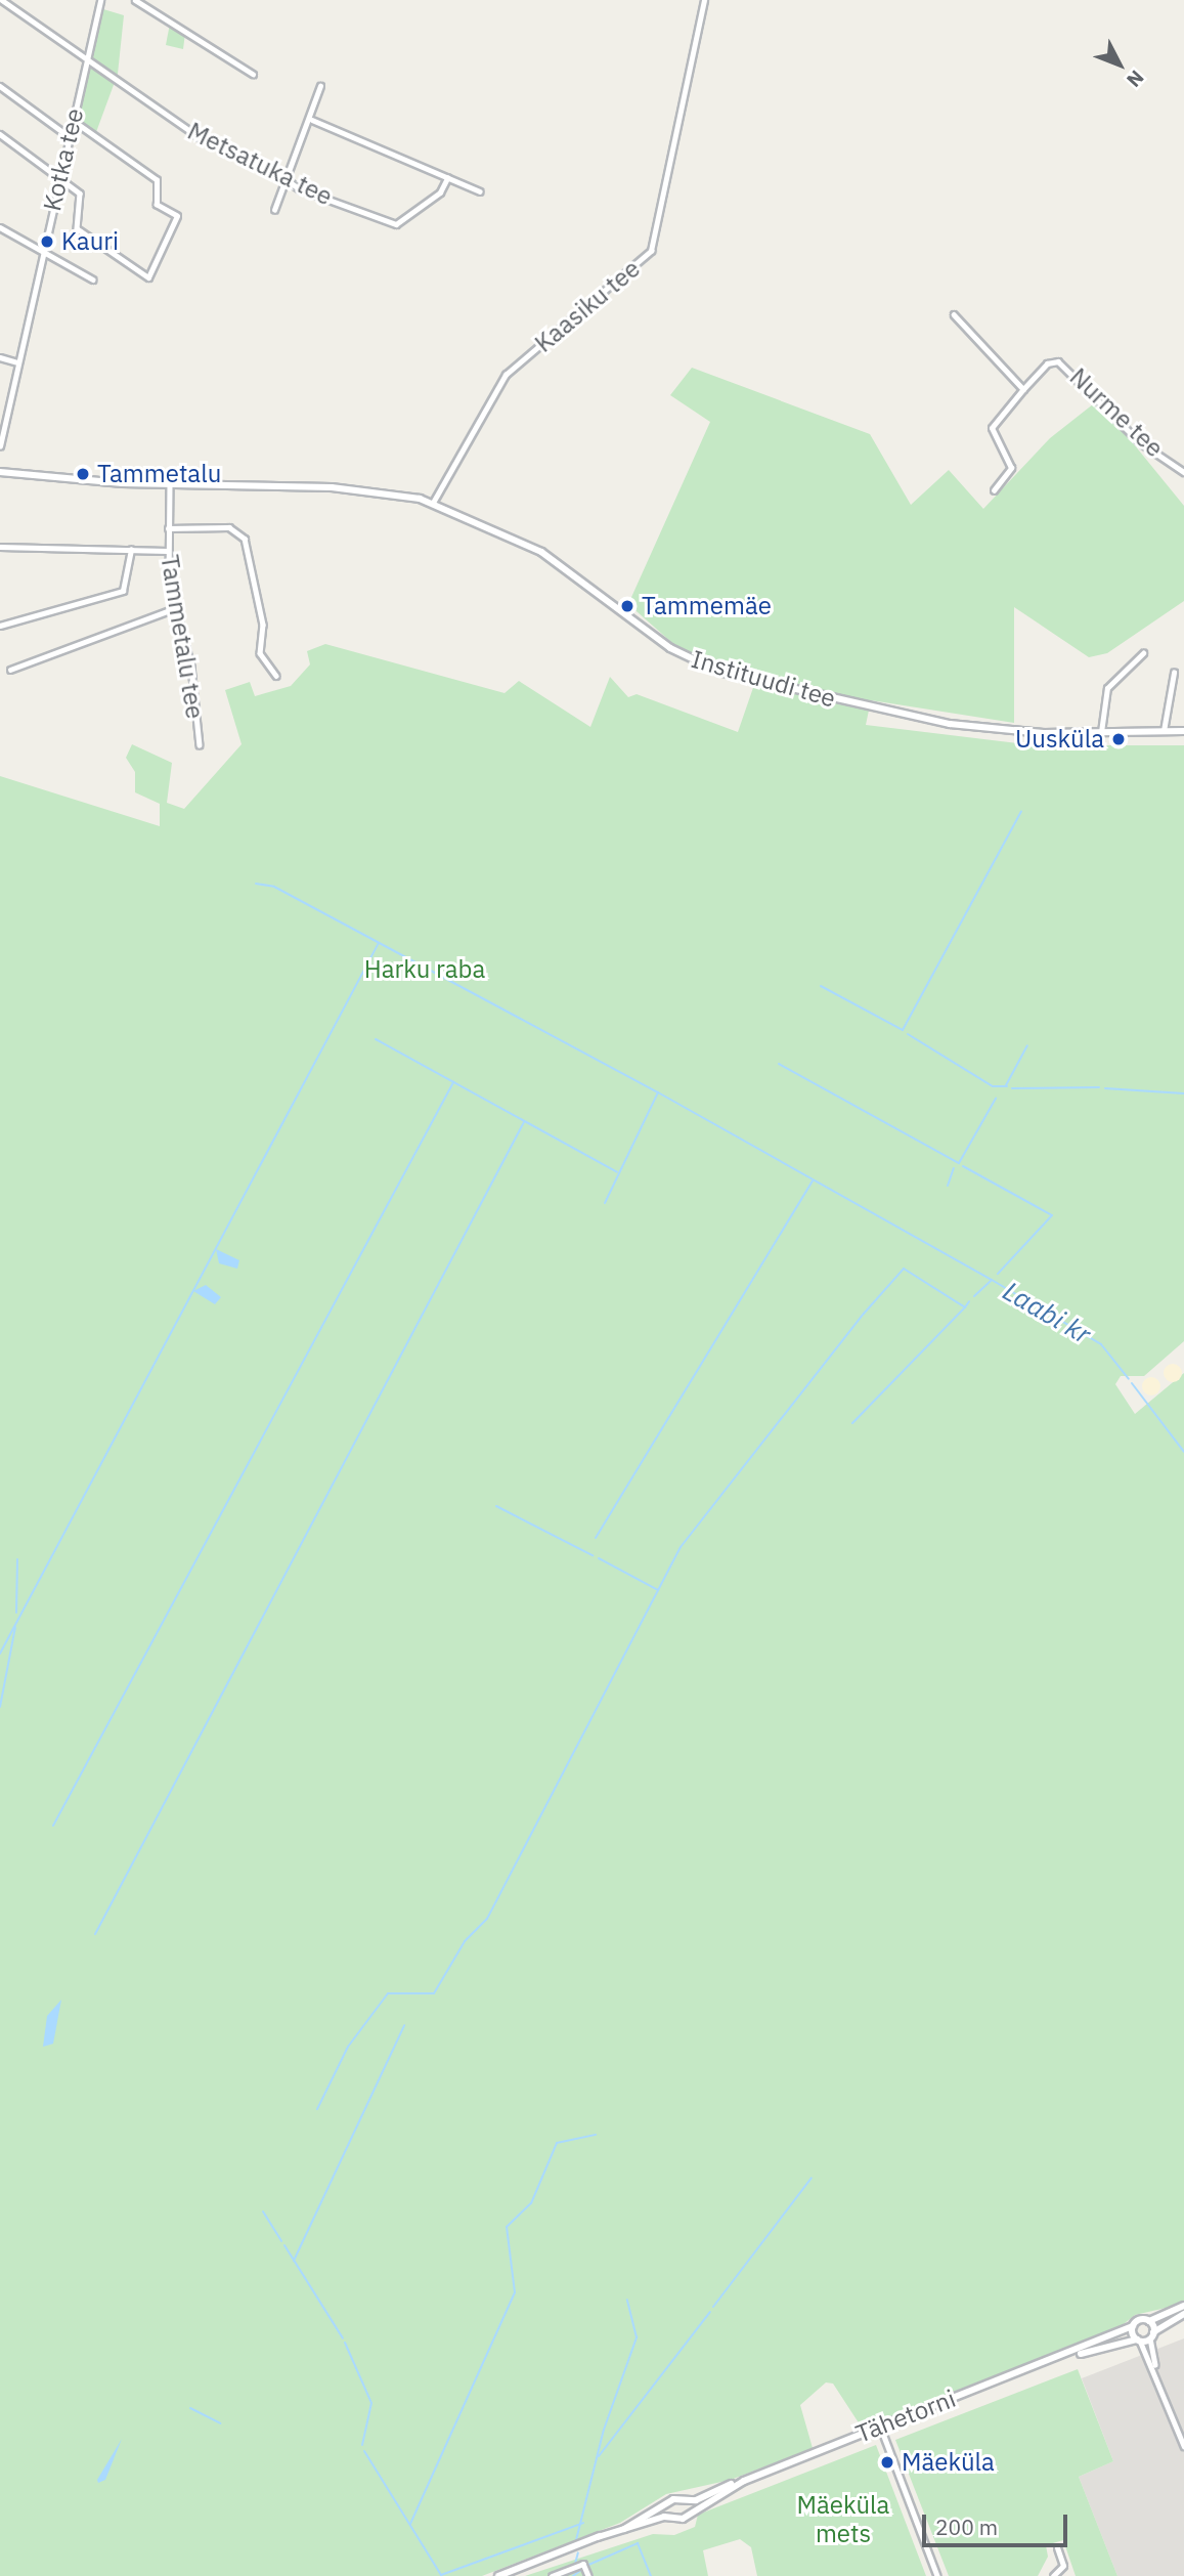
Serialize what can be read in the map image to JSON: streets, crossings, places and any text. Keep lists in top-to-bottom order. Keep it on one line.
{"streets":{"street":["Kotka tee","Metsatuka tee","Kaasiku tee","Nurme tee","Tammetalu tee","Instituudi tee","Tähetorni"]},"crossings":[["Kotka tee","Metsatuka tee"],["Kaasiku tee","Instituudi tee"],["Tammetalu tee","Instituudi tee"]],"water":["Laabi kr"],"parks":["Harku raba","Mäeküla mets"],"places":["Kauri","Tammetalu","Tammemäe","Uusküla","Mäeküla"],"scale_bar":"200 m","north":"bottom right"}
